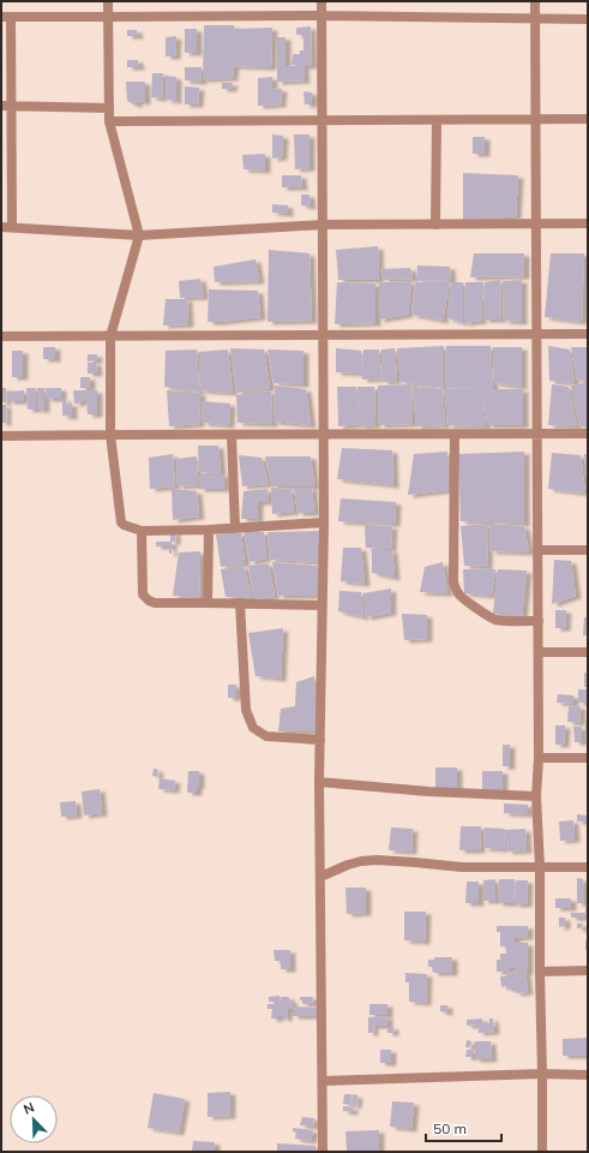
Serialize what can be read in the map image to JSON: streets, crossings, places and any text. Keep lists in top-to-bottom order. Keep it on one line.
{"scale_bar":"50 m","north":"top left"}
